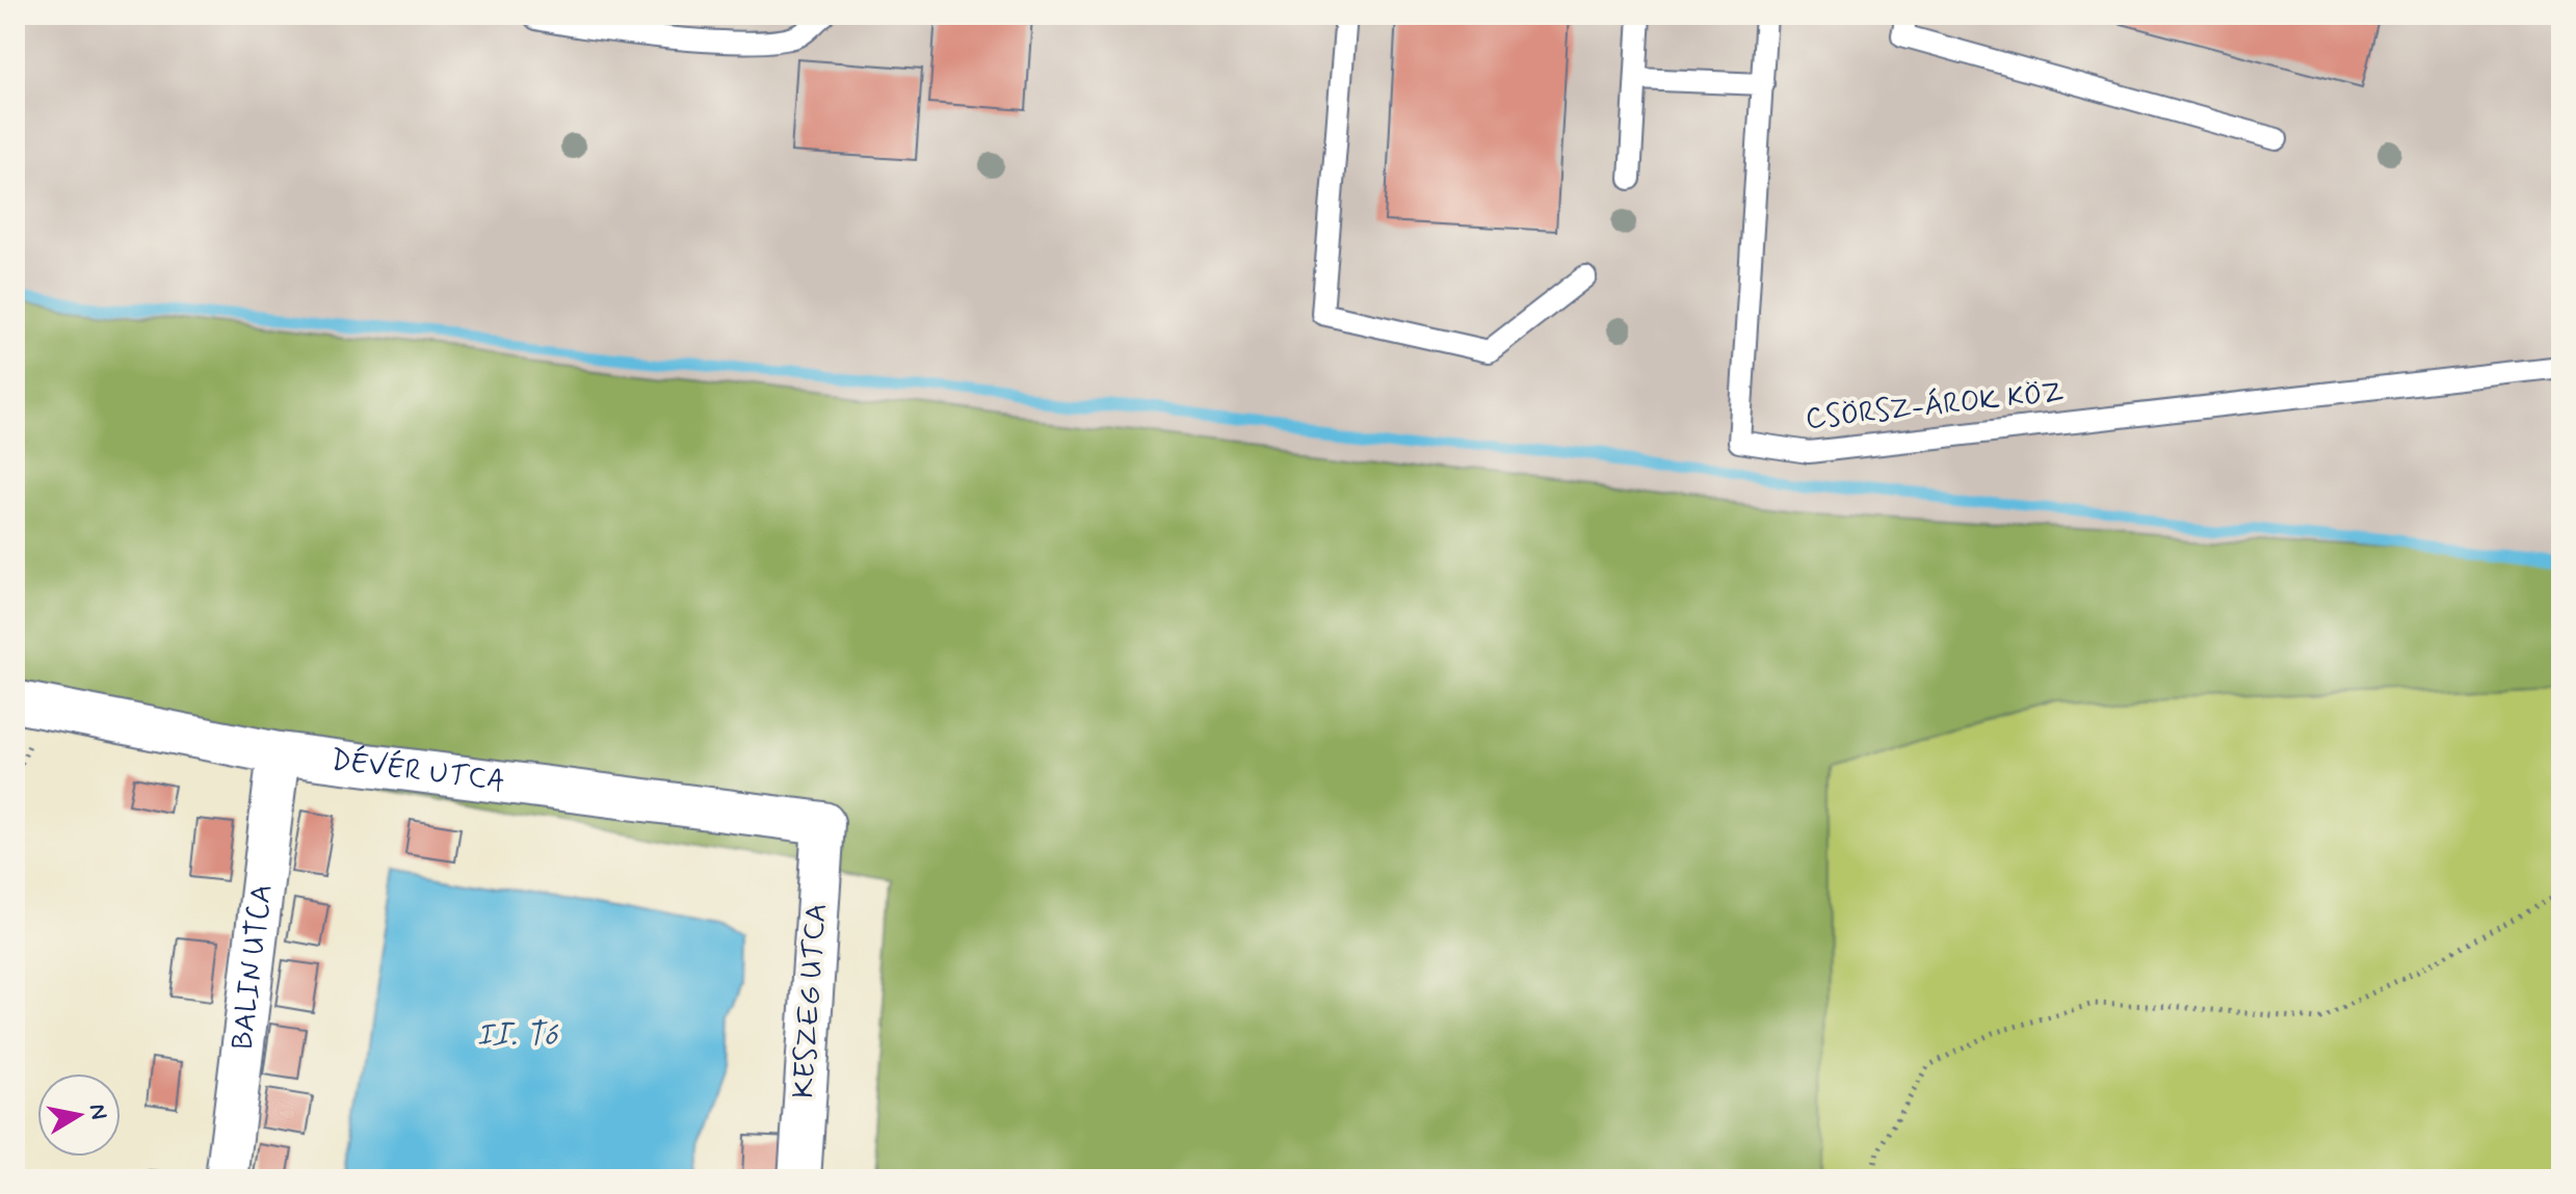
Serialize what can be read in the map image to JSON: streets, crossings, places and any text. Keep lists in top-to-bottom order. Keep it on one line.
{"streets":{"street":["DÉVÉR UTCA","BALIN UTCA","KESZEG UTCA"],"lane":["CSÖRSZ-ÁROK KÖZ"]},"crossings":[["DÉVÉR UTCA","BALIN UTCA"],["DÉVÉR UTCA","KESZEG UTCA"]],"water":["II. Tó"],"north":"right"}
